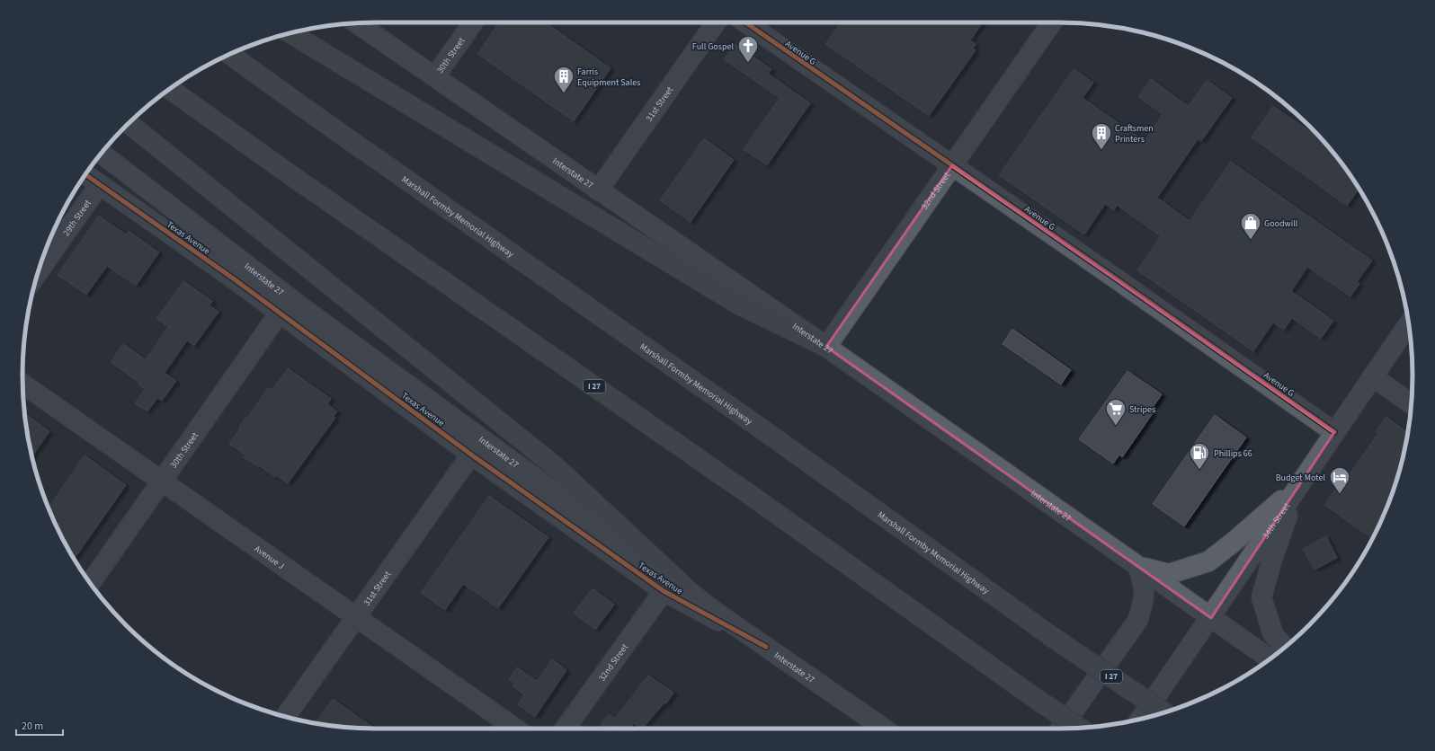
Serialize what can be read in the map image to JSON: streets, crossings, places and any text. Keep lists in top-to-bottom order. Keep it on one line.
{"streets":{"highway":["Marshall Formby Memorial Highway","I 27"],"main road":["Interstate 27","34th Street"],"street":["Avenue G","30th Street","31st Street","32nd Street","29th Street","Texas Avenue","Avenue J"]},"crossings":[["Avenue G","32nd Street"],["Avenue G","34th Street"],["30th Street","Interstate 27"],["30th Street","Texas Avenue"],["30th Street","Avenue J"],["31st Street","Interstate 27"],["31st Street","Texas Avenue"],["31st Street","Avenue J"],["Interstate 27","32nd Street"],["Interstate 27","Texas Avenue"],["Interstate 27","34th Street"],["32nd Street","Texas Avenue"],["29th Street","Texas Avenue"]],"places":{"church":["Full Gospel"],"building":["Farris Equipment Sales","Craftsmen Printers"],"shop":["Goodwill"],"supermarket":["Stripes"],"fuel station":["Phillips 66"],"hotel":["Budget Motel"]},"scale_bar":"20 m"}
